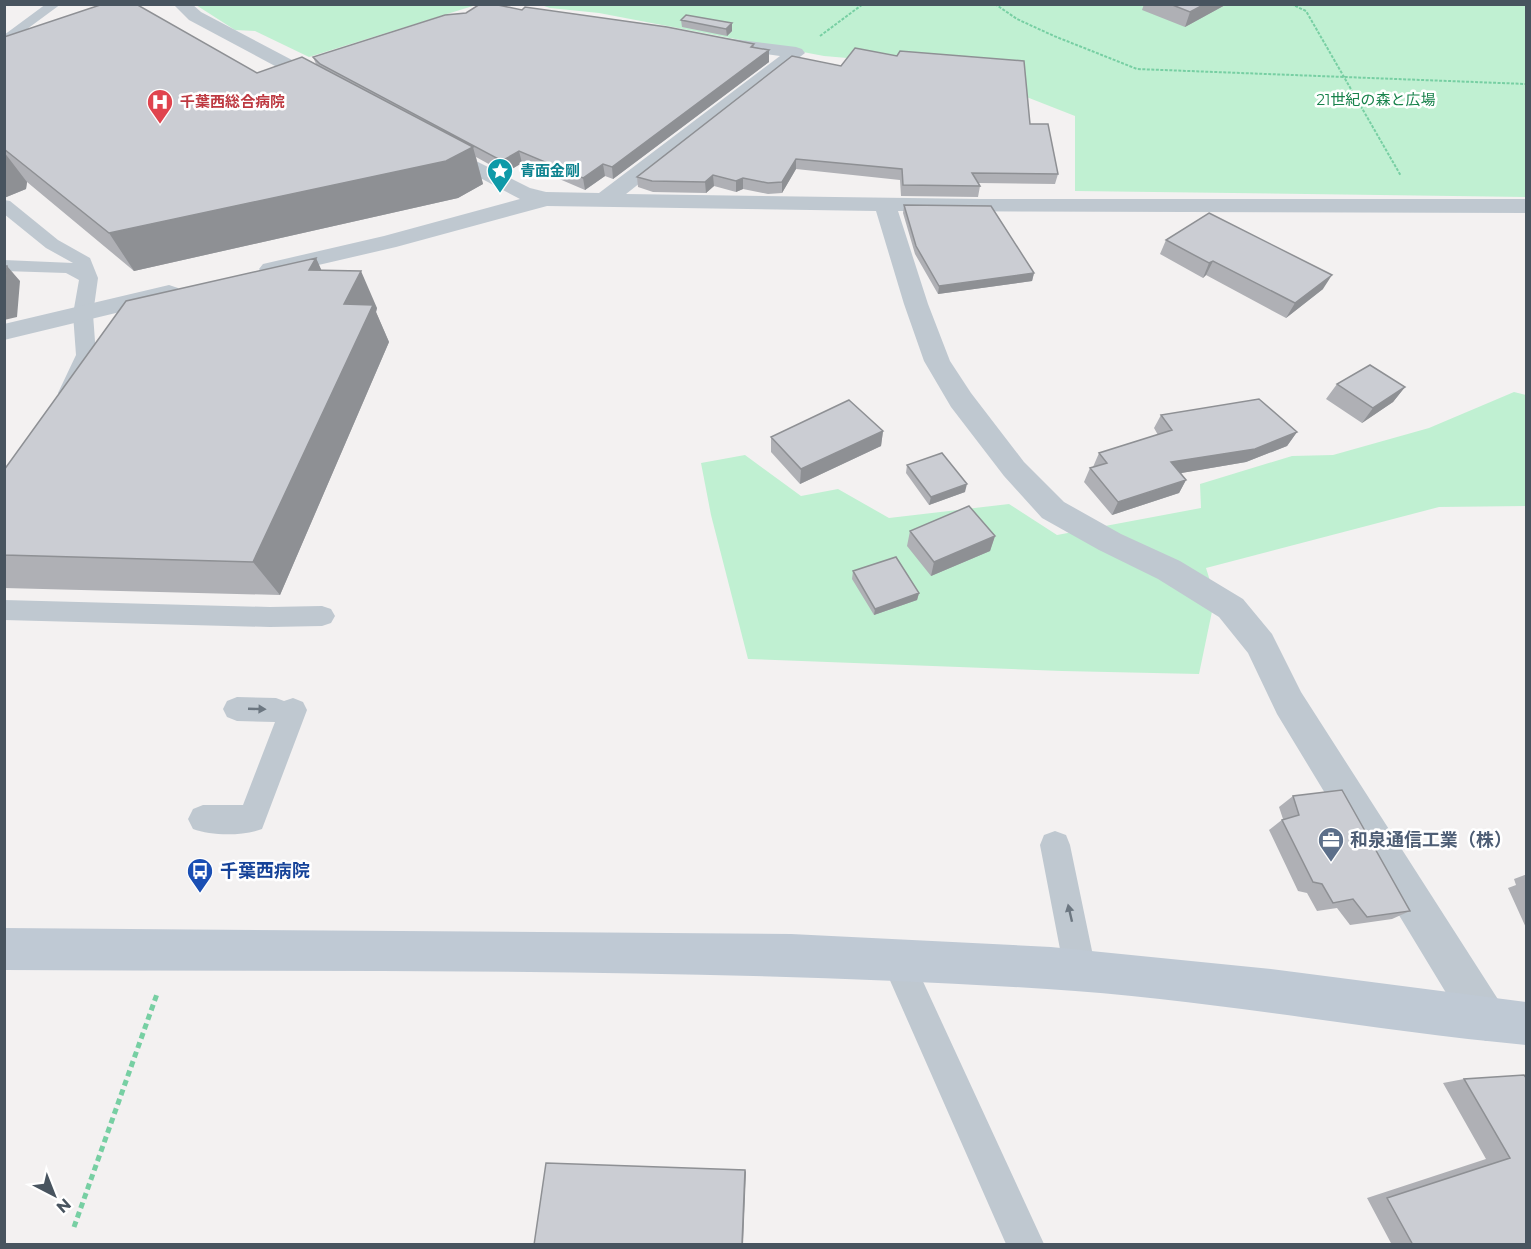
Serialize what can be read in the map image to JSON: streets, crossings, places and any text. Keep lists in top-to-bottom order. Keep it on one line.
{"parks":["21世紀の森と広場"],"places":{"hospital":["千葉西総合病院"],"place":["青面金剛"],"office":["和泉通信工業（株）"],"bus stop":["千葉西病院"]},"north":"bottom right"}
